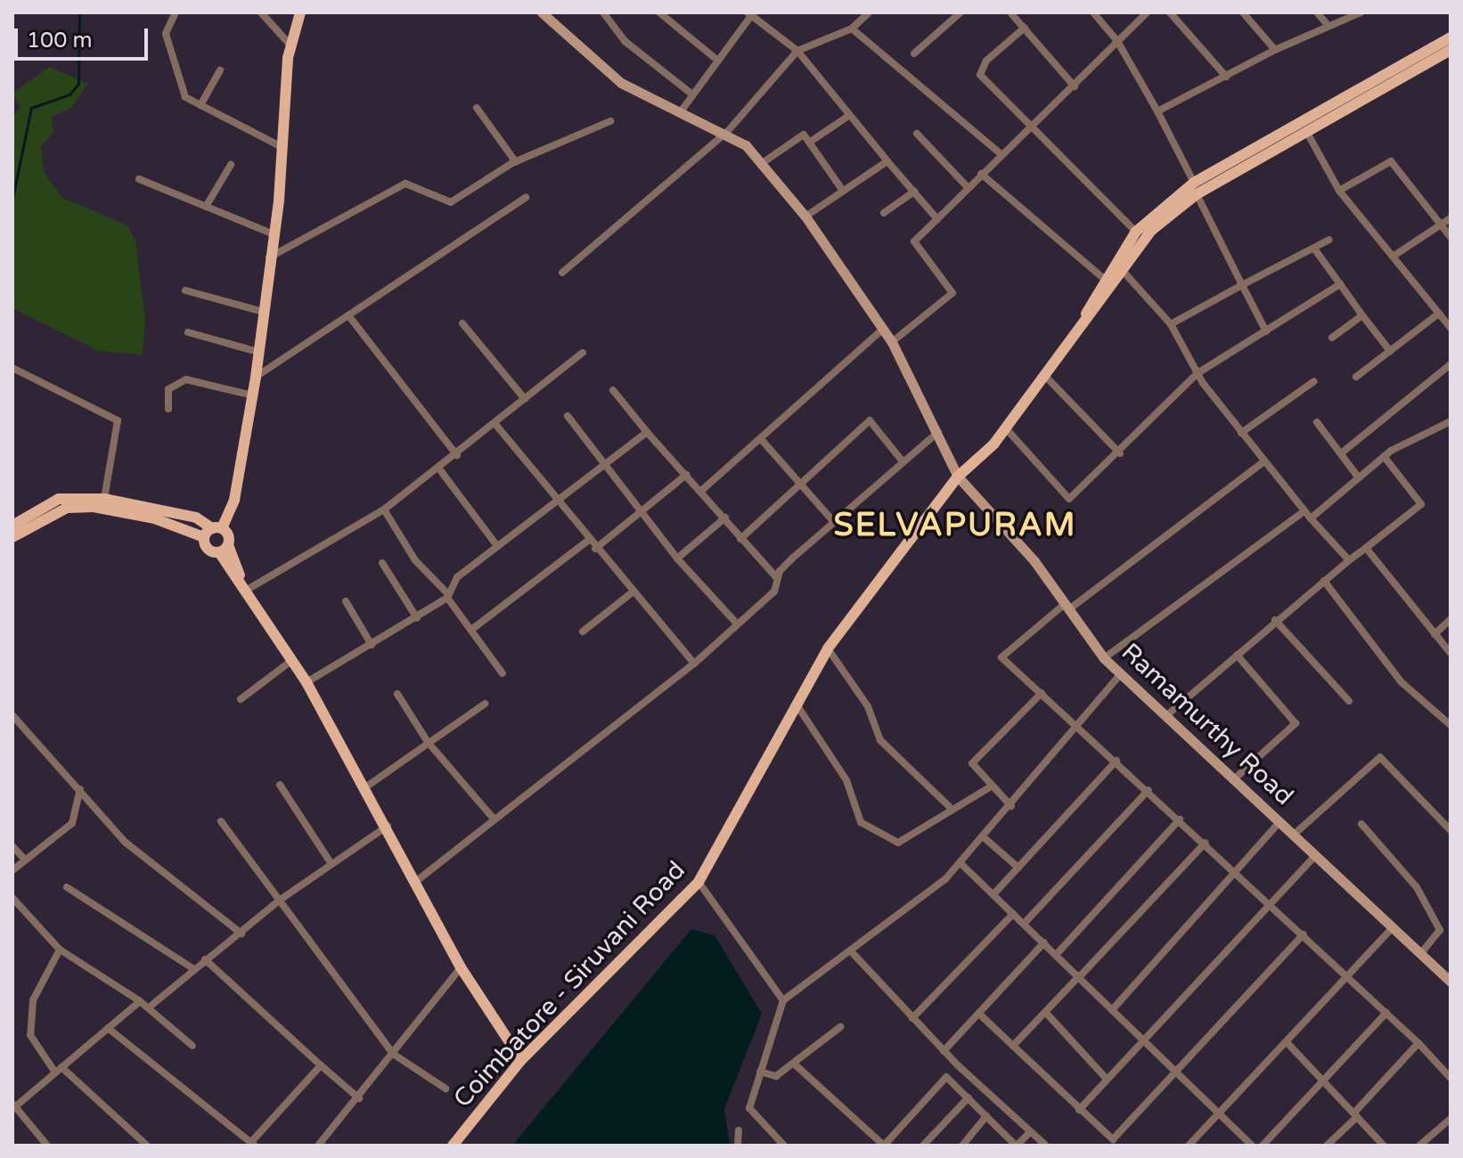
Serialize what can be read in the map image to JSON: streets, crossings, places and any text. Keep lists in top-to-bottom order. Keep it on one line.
{"streets":{"main road":["Coimbatore - Siruvani Road"],"street":["Ramamurthy Road"]},"crossings":[["Ramamurthy Road","Coimbatore - Siruvani Road"]],"districts":["SELVAPURAM"],"scale_bar":"100 m"}
